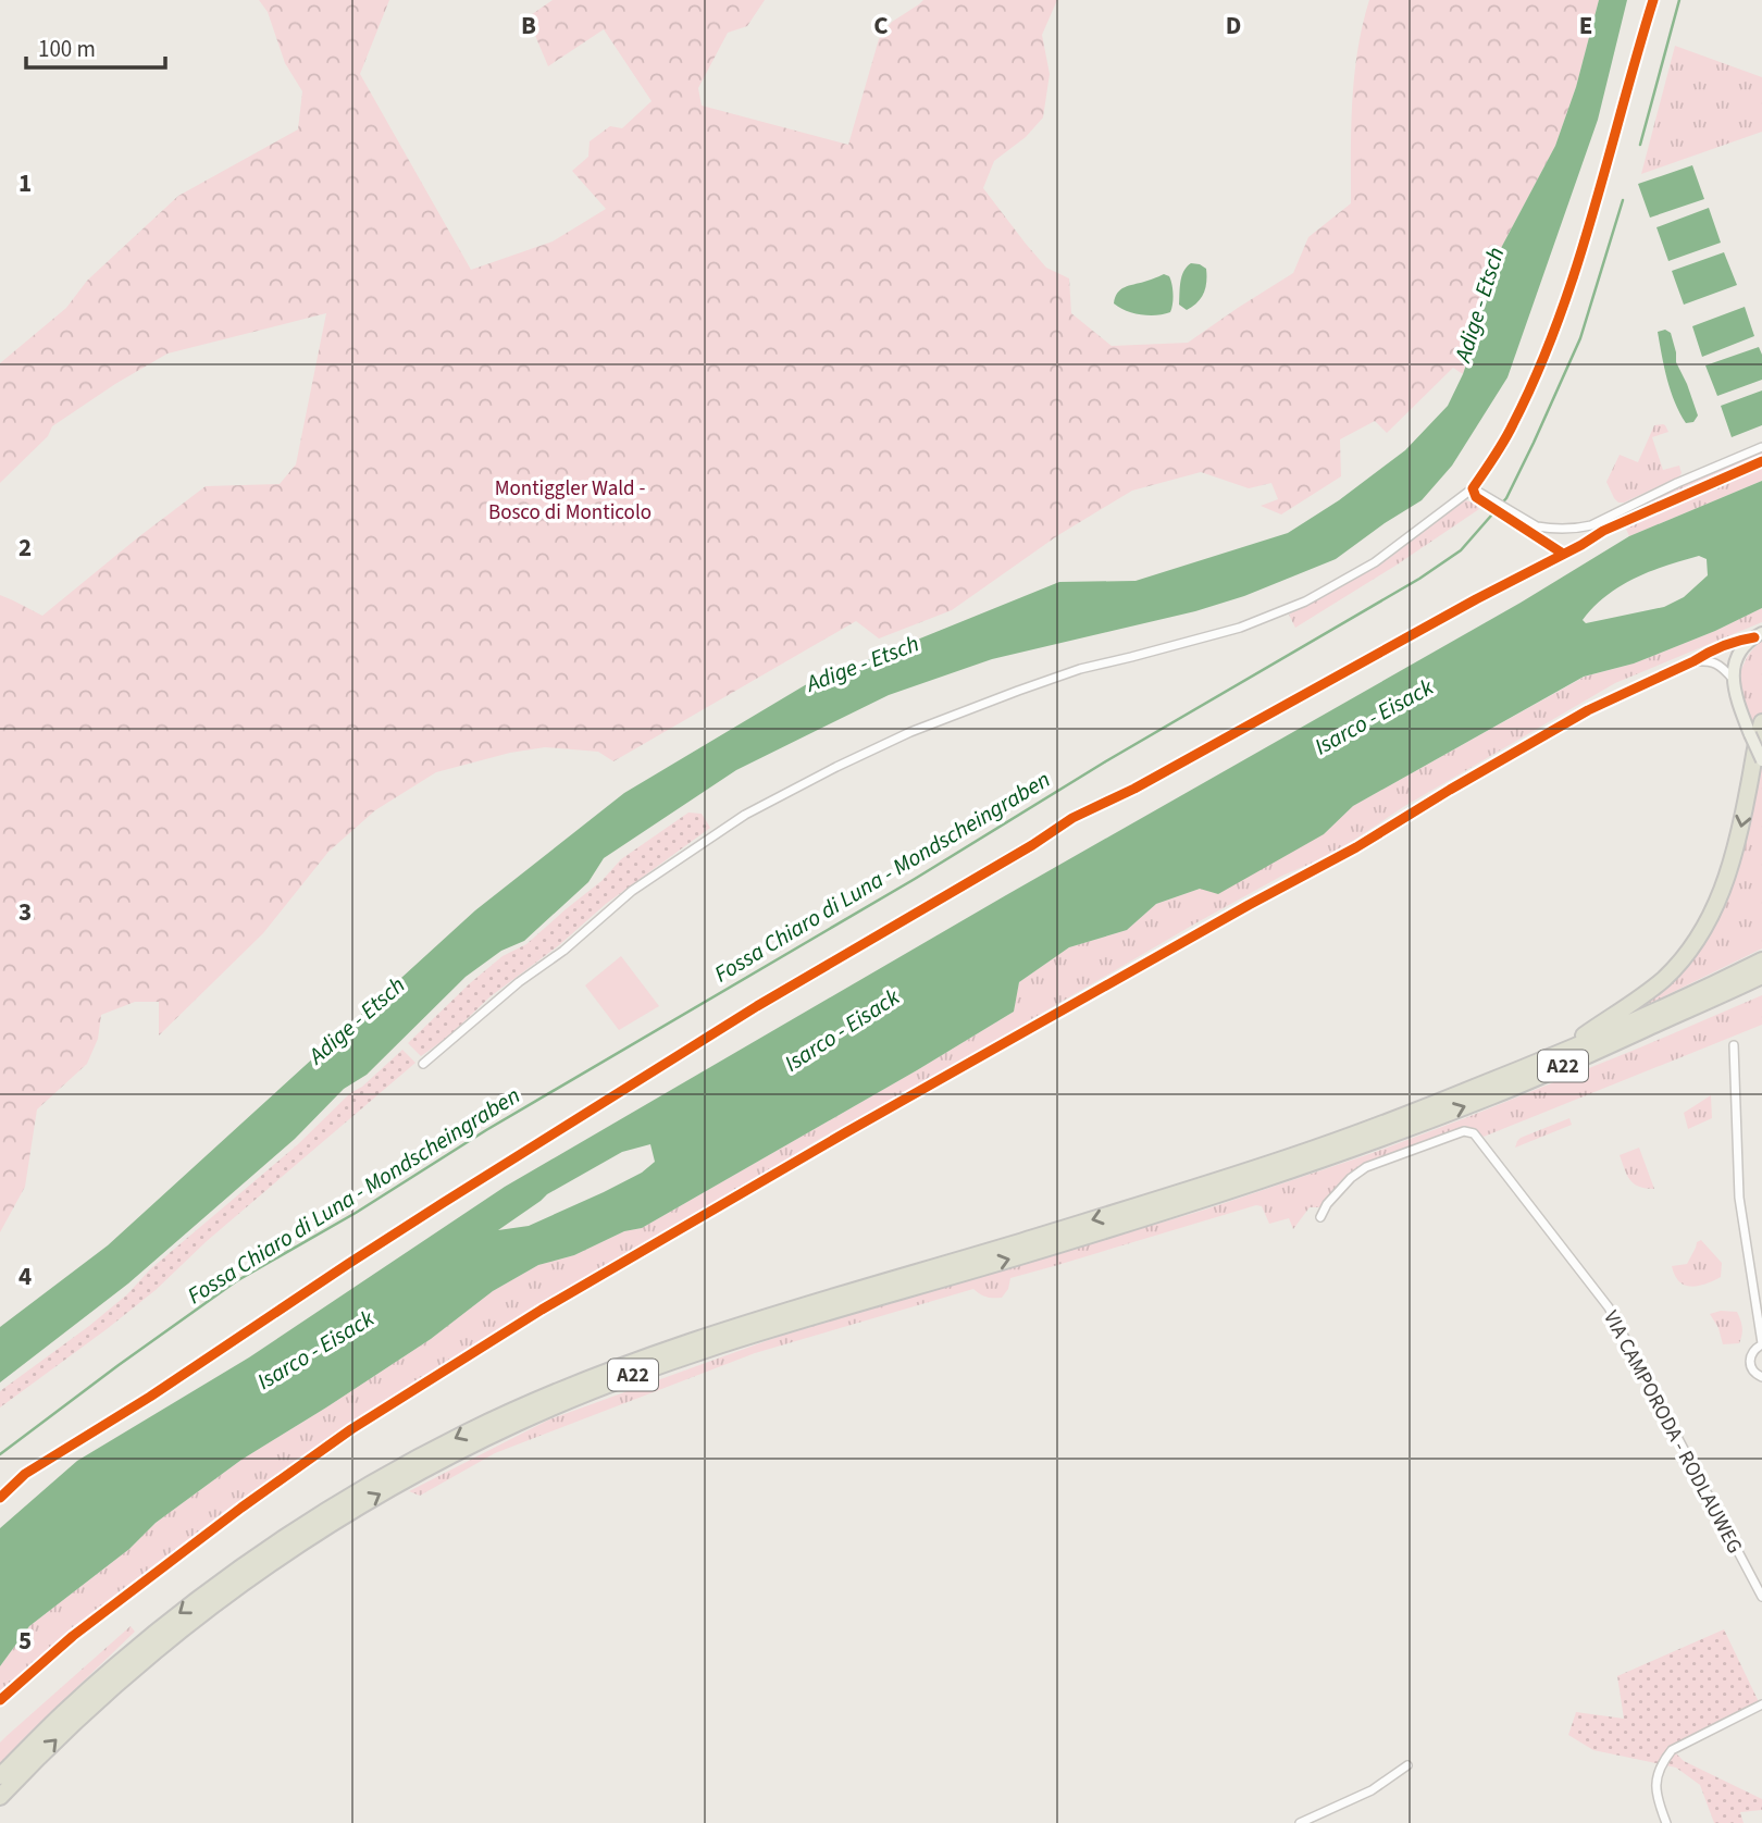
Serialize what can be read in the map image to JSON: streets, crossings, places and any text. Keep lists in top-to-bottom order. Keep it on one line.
{"streets":{"highway":["A22"],"street":["VIA CAMPORODA - RODLAUWEG"]},"water":["Adige - Etsch","Isarco - Eisack","Fossa Chiaro di Luna - Mondscheingraben"],"parks":["Montiggler Wald - Bosco di Monticolo"],"scale_bar":"100 m","grid":{"columns":["B","C","D","E"],"rows":["1","2","3","4","5"]}}
